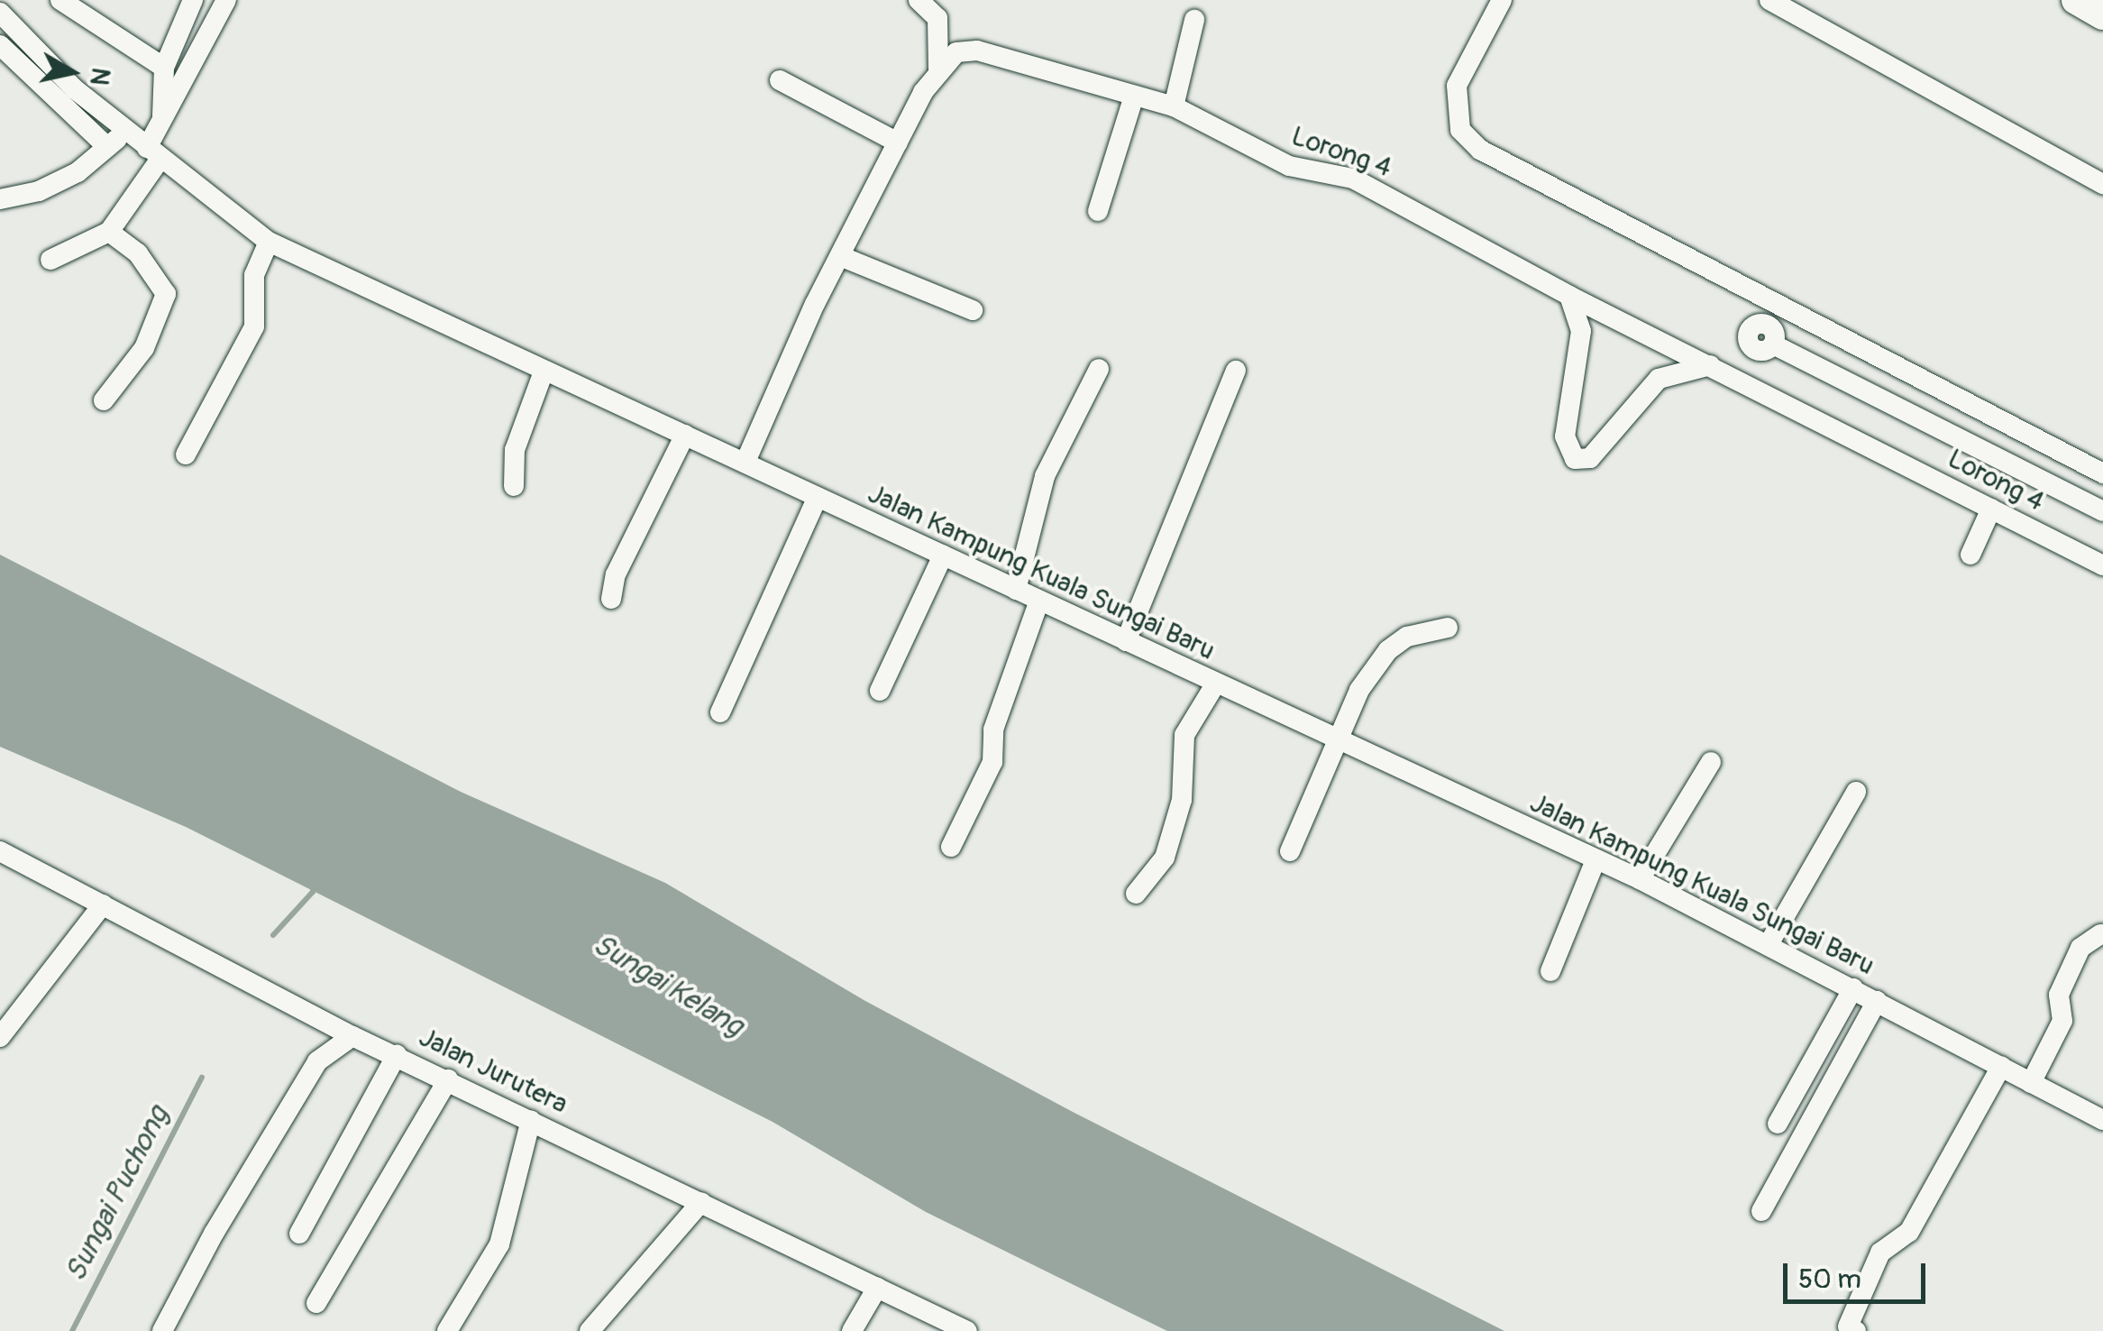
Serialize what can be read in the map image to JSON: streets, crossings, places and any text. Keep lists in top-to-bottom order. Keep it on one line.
{"streets":{"street":["Lorong 4","Jalan Kampung Kuala Sungai Baru","Jalan Jurutera"]},"water":["Sungai Kelang","Sungai Puchong"],"scale_bar":"50 m","north":"right"}
